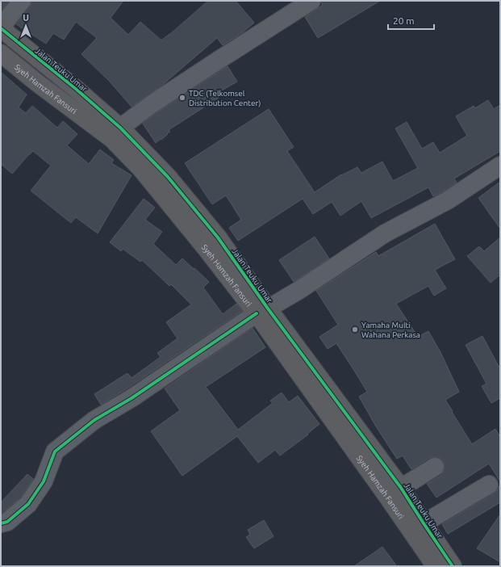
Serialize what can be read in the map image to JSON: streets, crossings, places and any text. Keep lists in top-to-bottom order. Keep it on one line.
{"streets":{"highway":["Jalan Teuku Umar","Syeh Hamzah Fansuri"]},"crossings":[["Jalan Teuku Umar","Syeh Hamzah Fansuri"]],"places":["TDC (Telkomsel Distribution Center)","Yamaha Multi Wahana Perkasa"],"scale_bar":"20 m","north":"top"}
